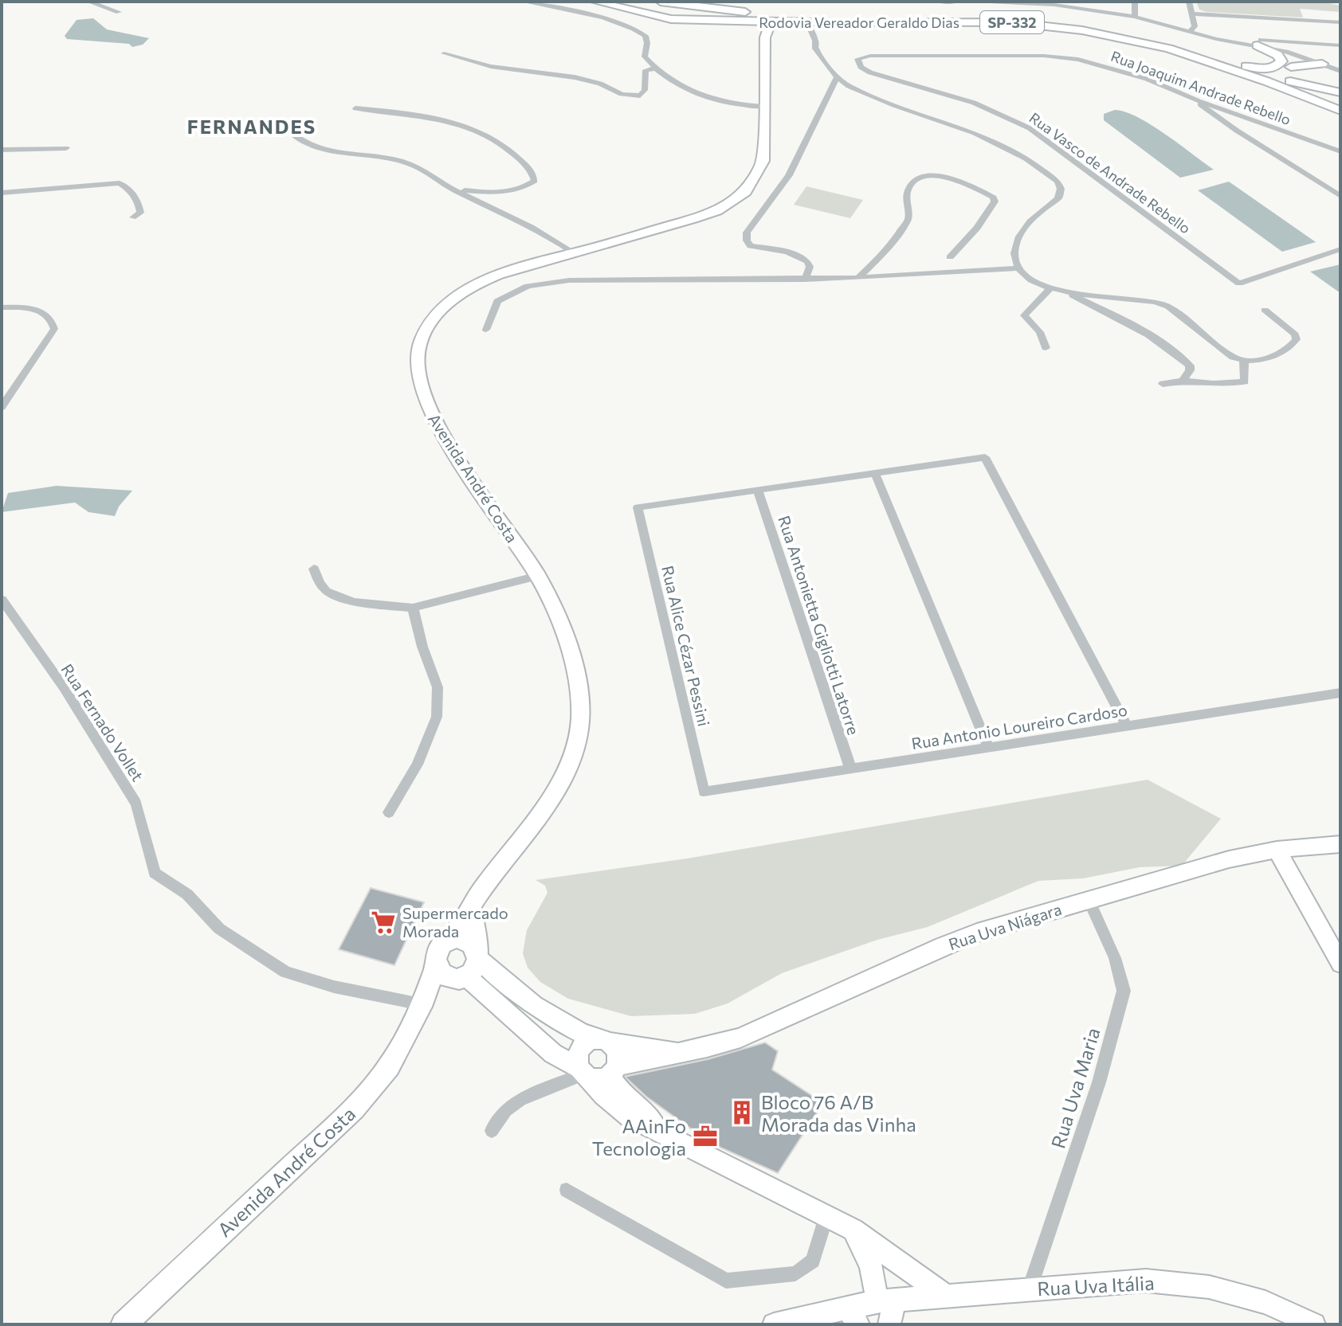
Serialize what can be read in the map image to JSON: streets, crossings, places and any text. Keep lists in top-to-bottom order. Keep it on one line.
{"streets":{"main road":["Rodovia Vereador Geraldo Dias","SP-332","Avenida André Costa","Rua Uva Niágara","Rua Uva Itália"],"street":["Rua Joaquim Andrade Rebello","Rua Vasco de Andrade Rebello","Rua Antonietta Gigliotti Latorre","Rua Alice Cézar Pessini","Rua Fernado Vollet","Rua Antonio Loureiro Cardoso","Rua Uva Maria"]},"crossings":[["Rua Joaquim Andrade Rebello","Rua Vasco de Andrade Rebello"],["Avenida André Costa","Rua Fernado Vollet"],["Avenida André Costa","Rua Uva Niágara"],["Rua Antonietta Gigliotti Latorre","Rua Alice Cézar Pessini"],["Rua Antonietta Gigliotti Latorre","Rua Antonio Loureiro Cardoso"],["Rua Alice Cézar Pessini","Rua Antonio Loureiro Cardoso"],["Rua Uva Niágara","Rua Uva Maria"],["Rua Uva Maria","Rua Uva Itália"]],"districts":["FERNANDES"],"places":{"supermarket":["Supermercado Morada"],"building":["Bloco 76 A/B Morada das Vinha"],"office":["AAinFo Tecnologia"]}}
